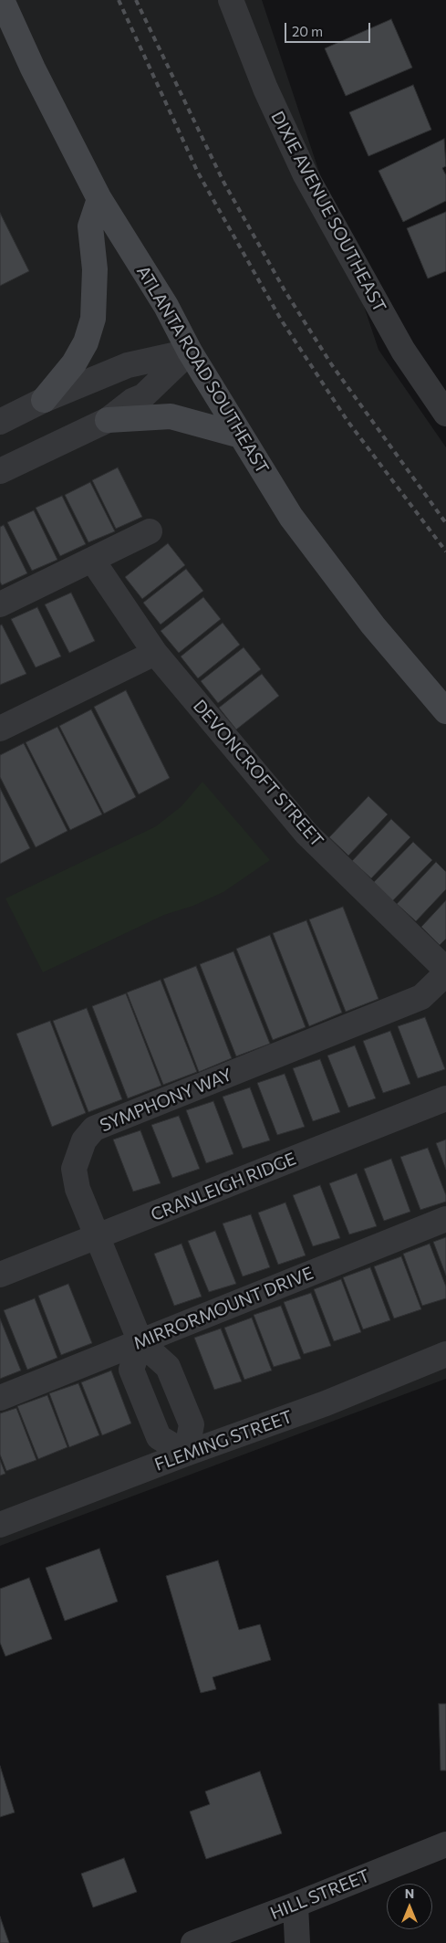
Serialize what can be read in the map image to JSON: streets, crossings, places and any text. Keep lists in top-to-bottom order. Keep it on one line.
{"streets":{"main road":["ATLANTA ROAD SOUTHEAST"],"street":["DIXIE AVENUE SOUTHEAST","DEVONCROFT STREET","SYMPHONY WAY","CRANLEIGH RIDGE","MIRRORMOUNT DRIVE","FLEMING STREET","HILL STREET"]},"crossings":[["SYMPHONY WAY","CRANLEIGH RIDGE"],["SYMPHONY WAY","MIRRORMOUNT DRIVE"],["SYMPHONY WAY","FLEMING STREET"]],"scale_bar":"20 m","north":"top"}
